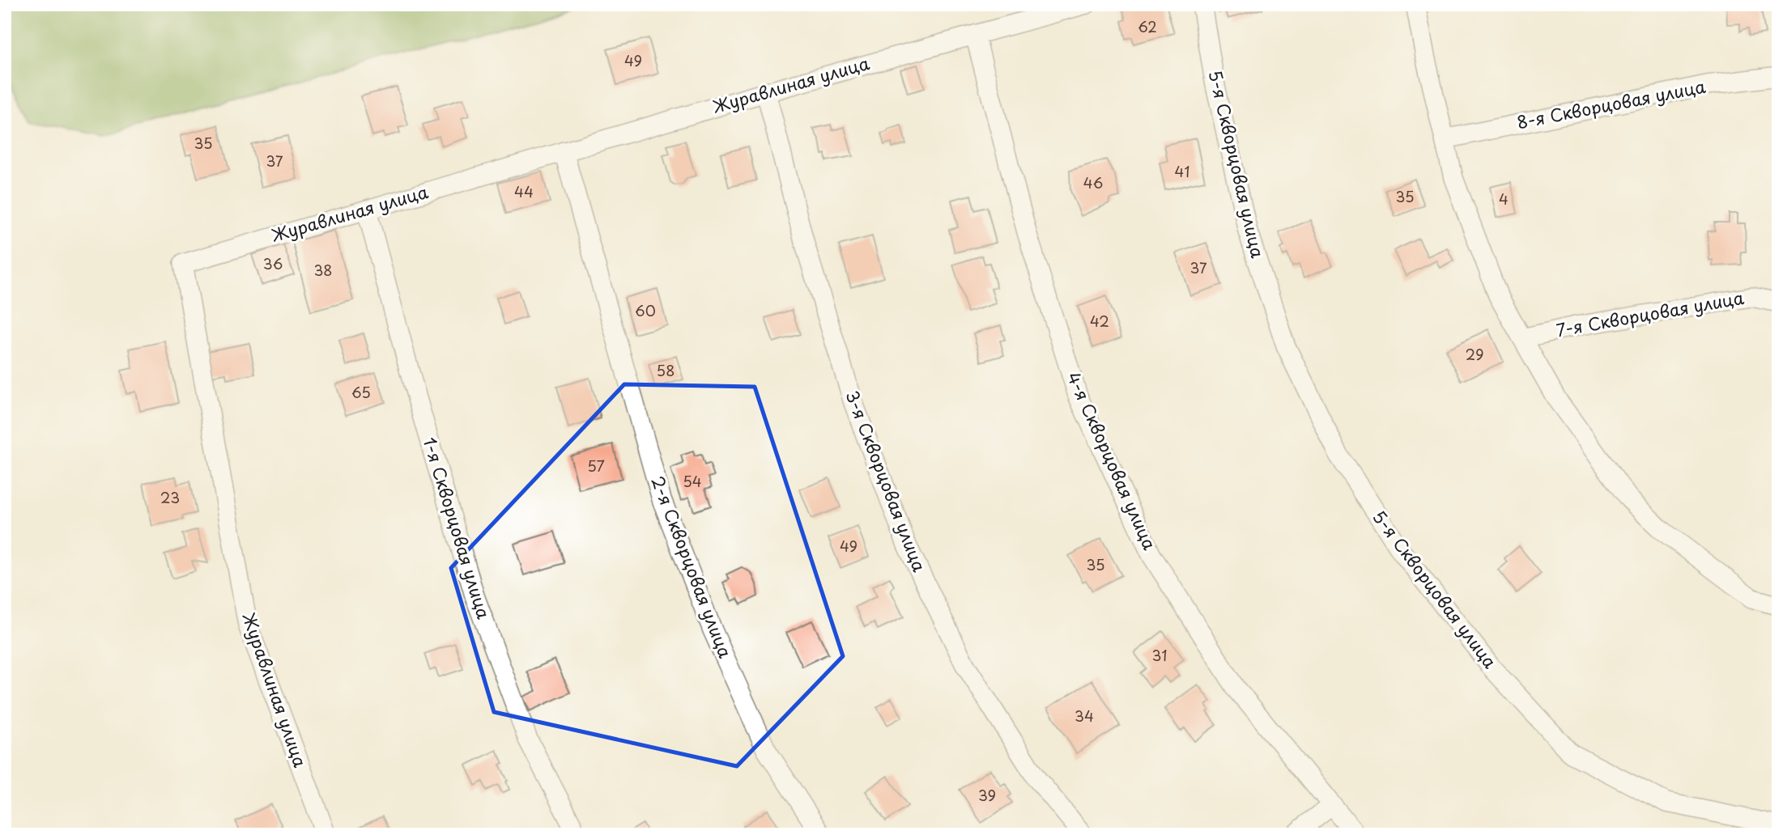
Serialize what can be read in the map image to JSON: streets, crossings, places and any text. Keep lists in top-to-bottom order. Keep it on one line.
{"streets":{"street":["Журавлиная улица","8-я Скворцовая улица","5-я Скворцовая улица","7-я Скворцовая улица","4-я Скворцовая улица","3-я Скворцовая улица","1-я Скворцовая улица","2-я Скворцовая улица"]},"crossings":[["Журавлиная улица","4-я Скворцовая улица"],["Журавлиная улица","3-я Скворцовая улица"],["Журавлиная улица","1-я Скворцовая улица"],["Журавлиная улица","2-я Скворцовая улица"]],"house_numbers":["62","49","35","37","41","46","44","35","4","36","37","38","60","42","29","58","65","57","54","23","49","35","31","34","39"]}
